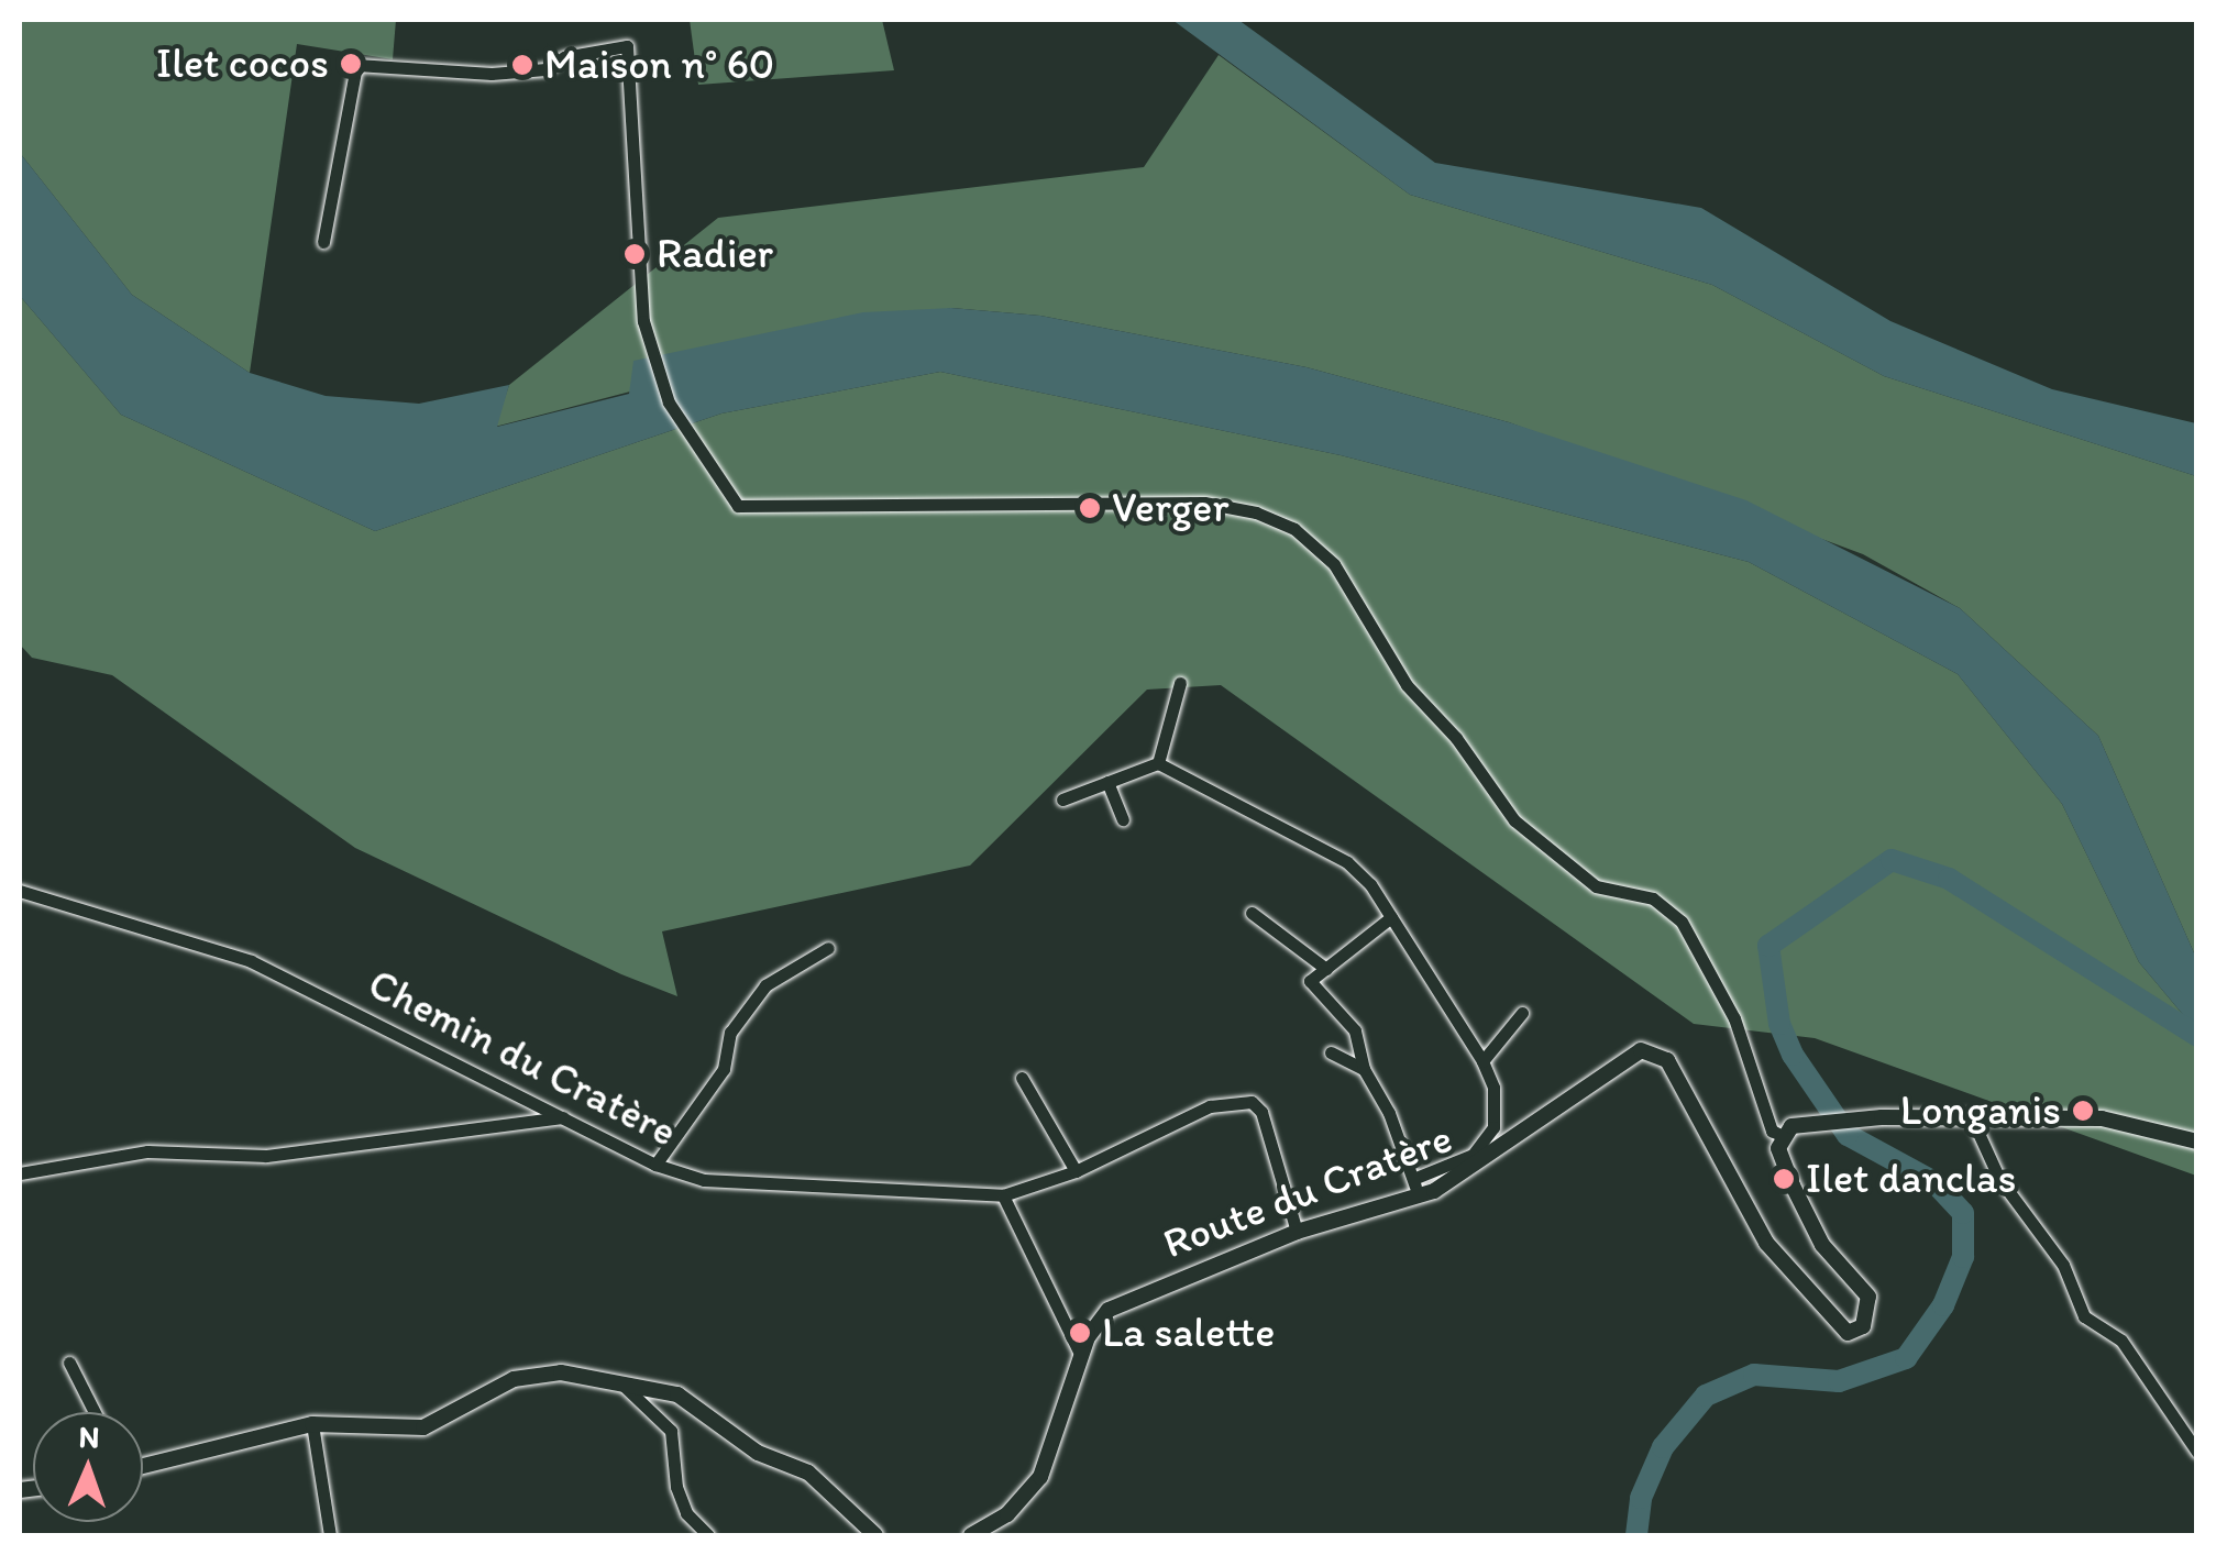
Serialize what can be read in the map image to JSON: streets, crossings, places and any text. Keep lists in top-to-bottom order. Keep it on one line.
{"streets":{"street":["Chemin du Cratère","Route du Cratère"]},"crossings":[["Chemin du Cratère","Route du Cratère"]],"places":["Ilet cocos","Maison n° 60","Radier","Verger","Longanis","Ilet danclas","La salette"],"north":"top"}
